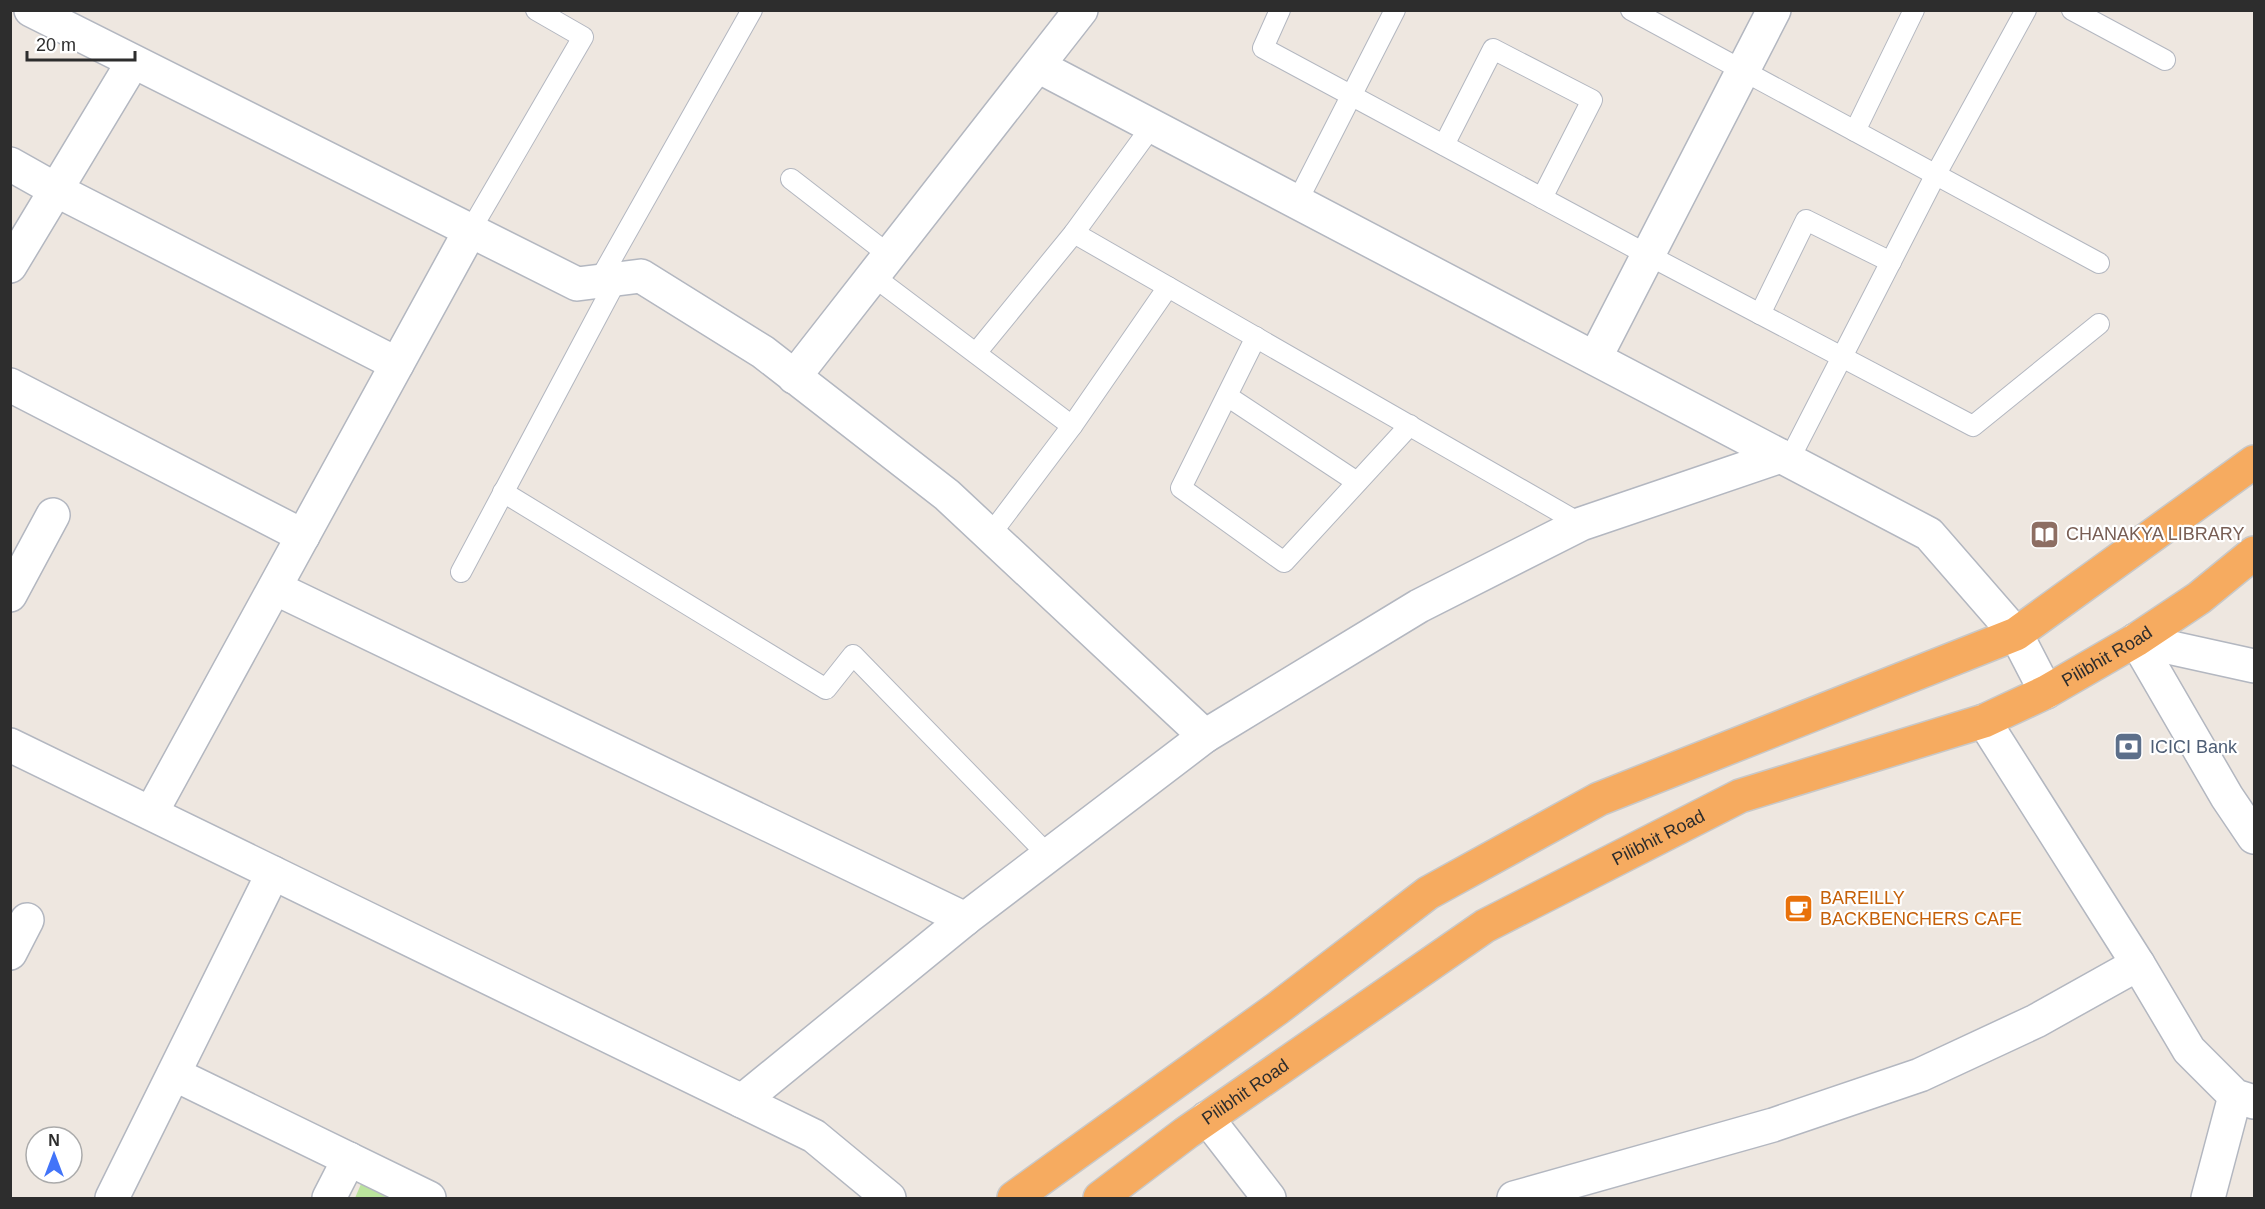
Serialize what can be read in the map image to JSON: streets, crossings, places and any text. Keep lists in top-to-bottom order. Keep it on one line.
{"streets":{"highway":["Pilibhit Road"]},"places":{"library":["CHANAKYA LIBRARY"],"bank":["ICICI Bank"],"cafe":["BAREILLY BACKBENCHERS CAFE"]},"scale_bar":"20 m","north":"top"}
